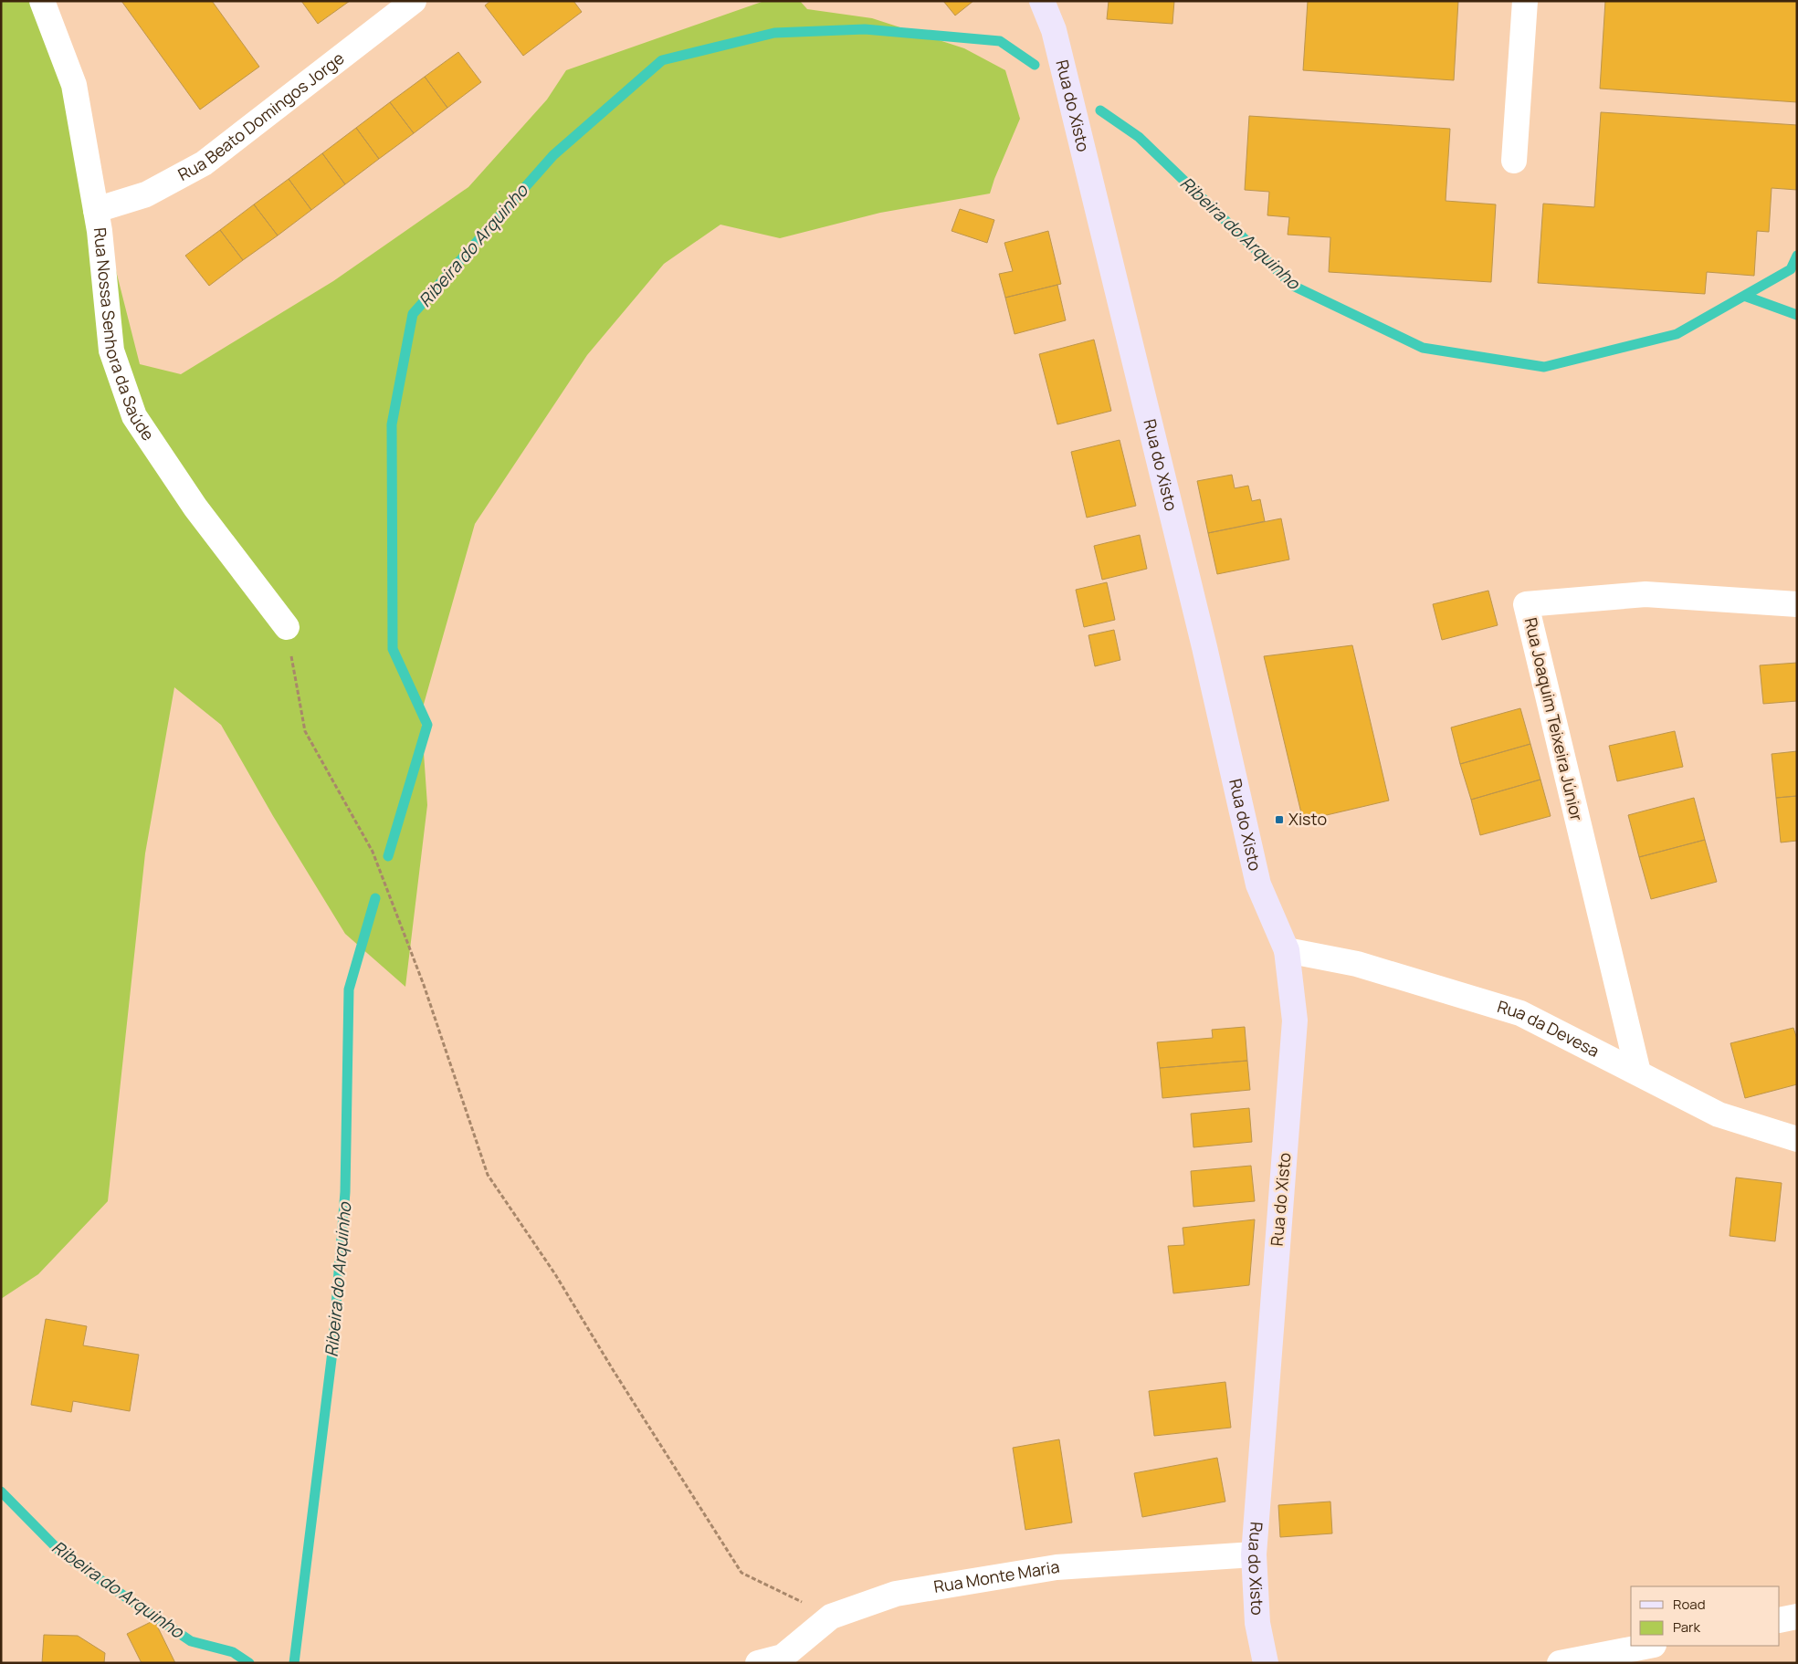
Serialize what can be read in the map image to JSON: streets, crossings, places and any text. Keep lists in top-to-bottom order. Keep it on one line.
{"streets":{"street":["Rua do Xisto","Rua Beato Domingos Jorge","Rua Nossa Senhora da Saúde","Rua Joaquim Teixeira Júnior","Rua da Devesa","Rua Monte Maria"]},"crossings":[["Rua do Xisto","Rua da Devesa"],["Rua do Xisto","Rua Monte Maria"],["Rua Beato Domingos Jorge","Rua Nossa Senhora da Saúde"],["Rua Joaquim Teixeira Júnior","Rua da Devesa"]],"water":["Ribeira do Arquinho"],"places":{"transit":["Xisto"]},"legend":["Road","Park"]}
